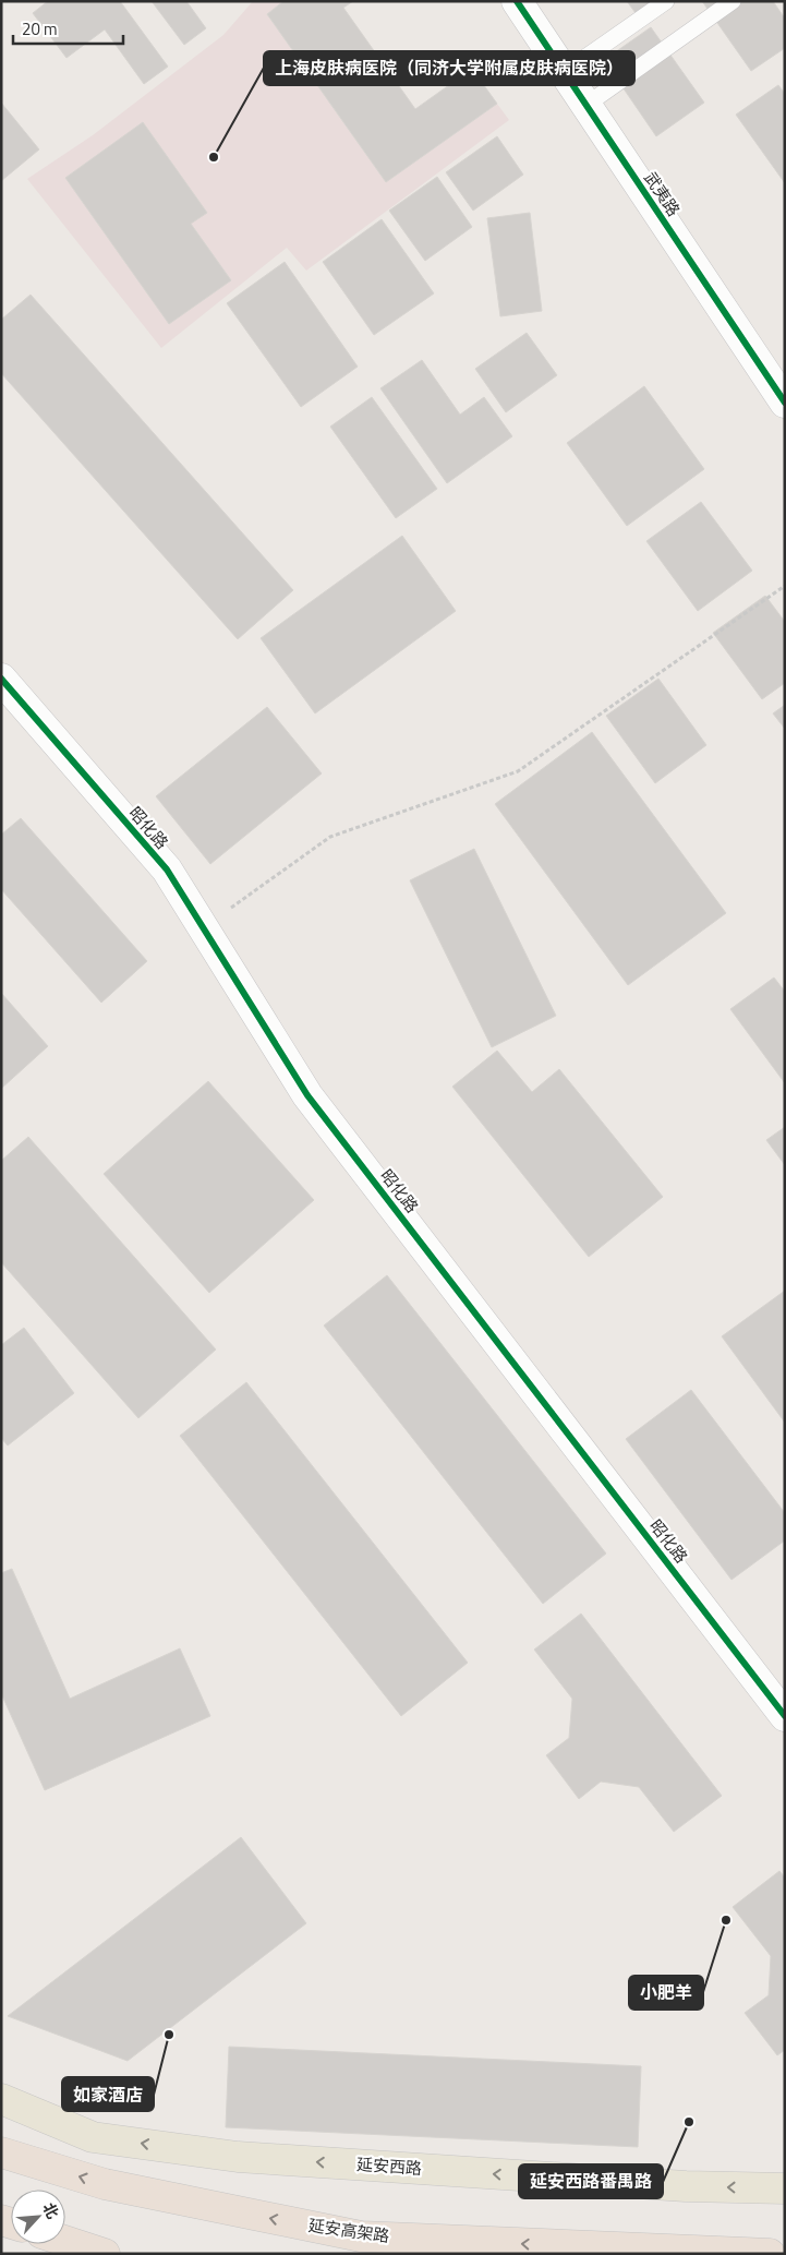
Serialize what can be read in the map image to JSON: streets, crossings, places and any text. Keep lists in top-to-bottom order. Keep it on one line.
{"streets":{"highway":["延安高架路"],"main road":["延安西路"],"street":["武夷路","昭化路"]},"one_way":["延安西路","延安高架路"],"places":["上海皮肤病医院（同济大学附属皮肤病医院）","小肥羊","如家酒店","延安西路番禺路"],"scale_bar":"20 m","north":"top right"}
